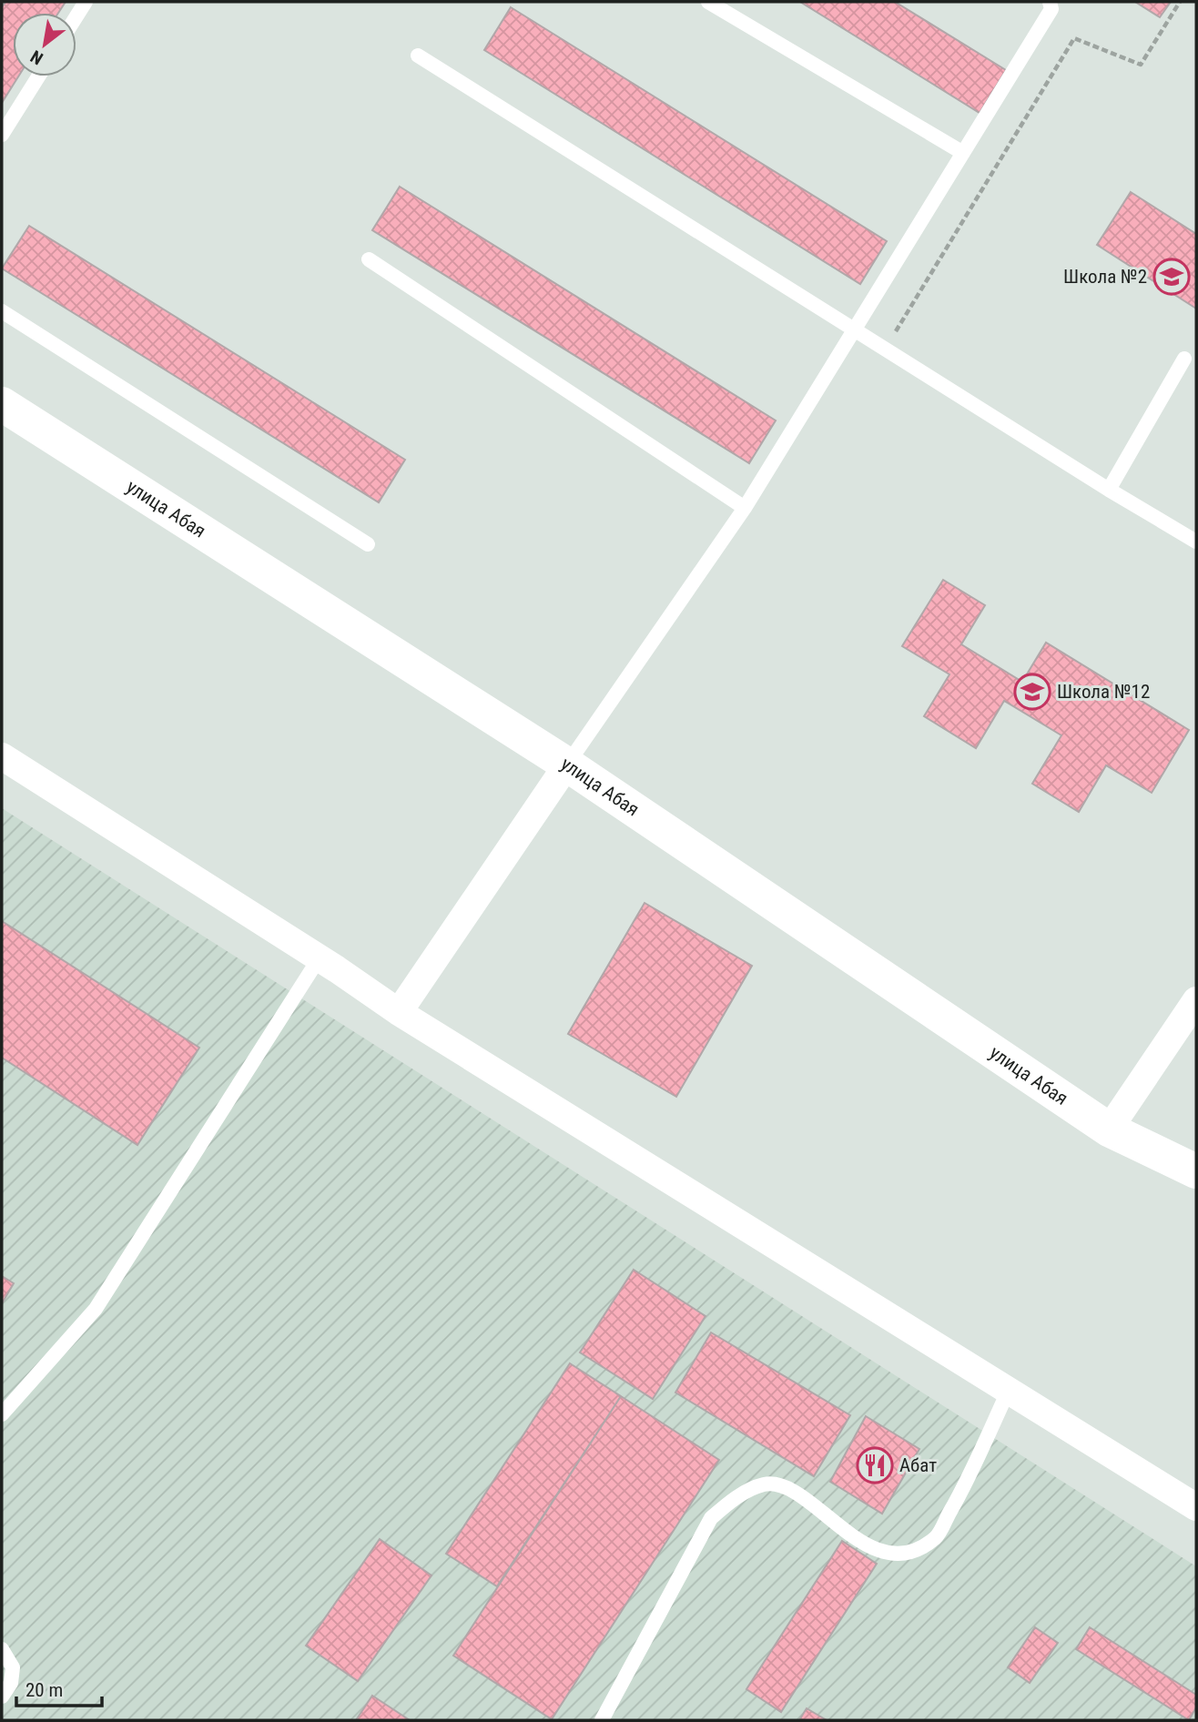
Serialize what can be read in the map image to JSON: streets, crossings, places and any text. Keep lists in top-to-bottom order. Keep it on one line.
{"streets":{"street":["улица Абая"]},"places":{"school or university":["Школа №2","Школа №12"],"restaurant":["Абат"]},"scale_bar":"20 m","north":"bottom left"}
